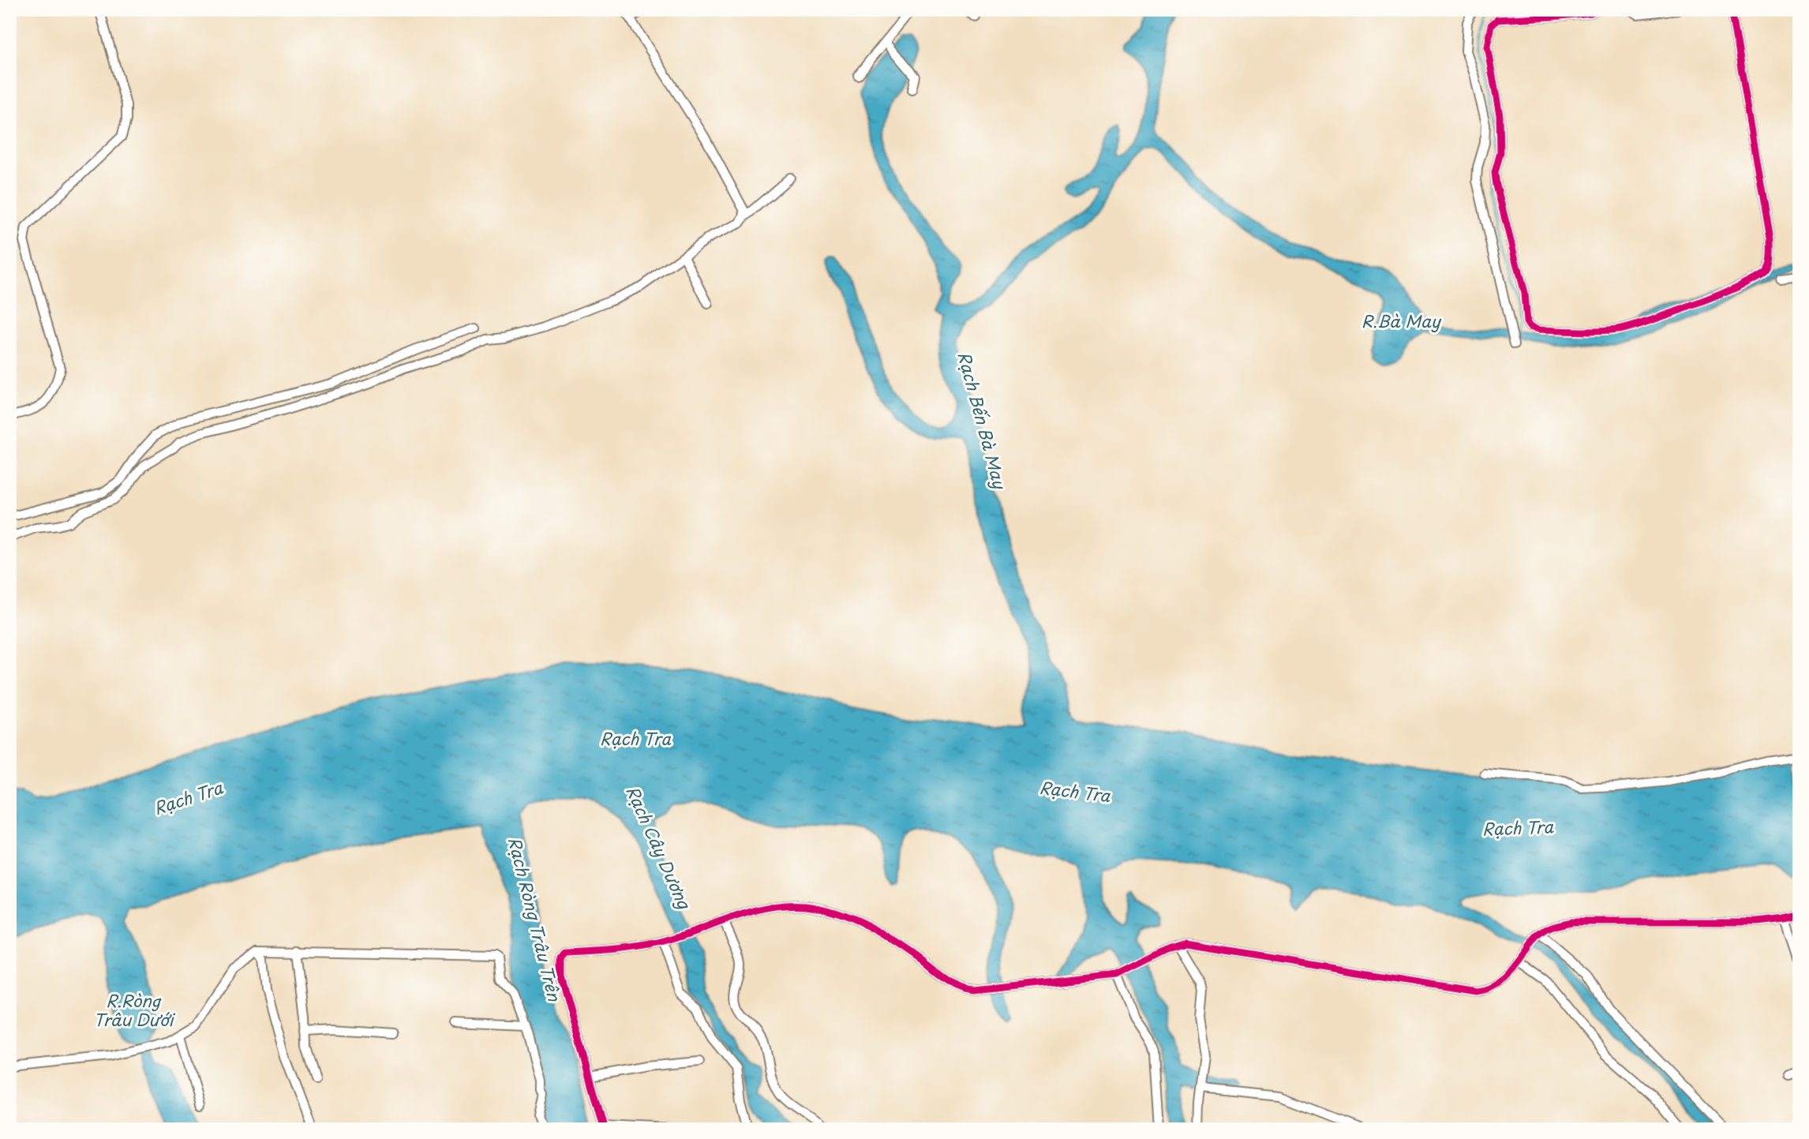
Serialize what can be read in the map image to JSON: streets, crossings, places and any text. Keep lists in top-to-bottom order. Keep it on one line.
{"water":["R.Bà May","Rạch Bến Bà May","Rạch Tra","Rạch Cây Dương","Rạch Ròng Trâu Trên","R.Ròng Trâu Dưới"]}
